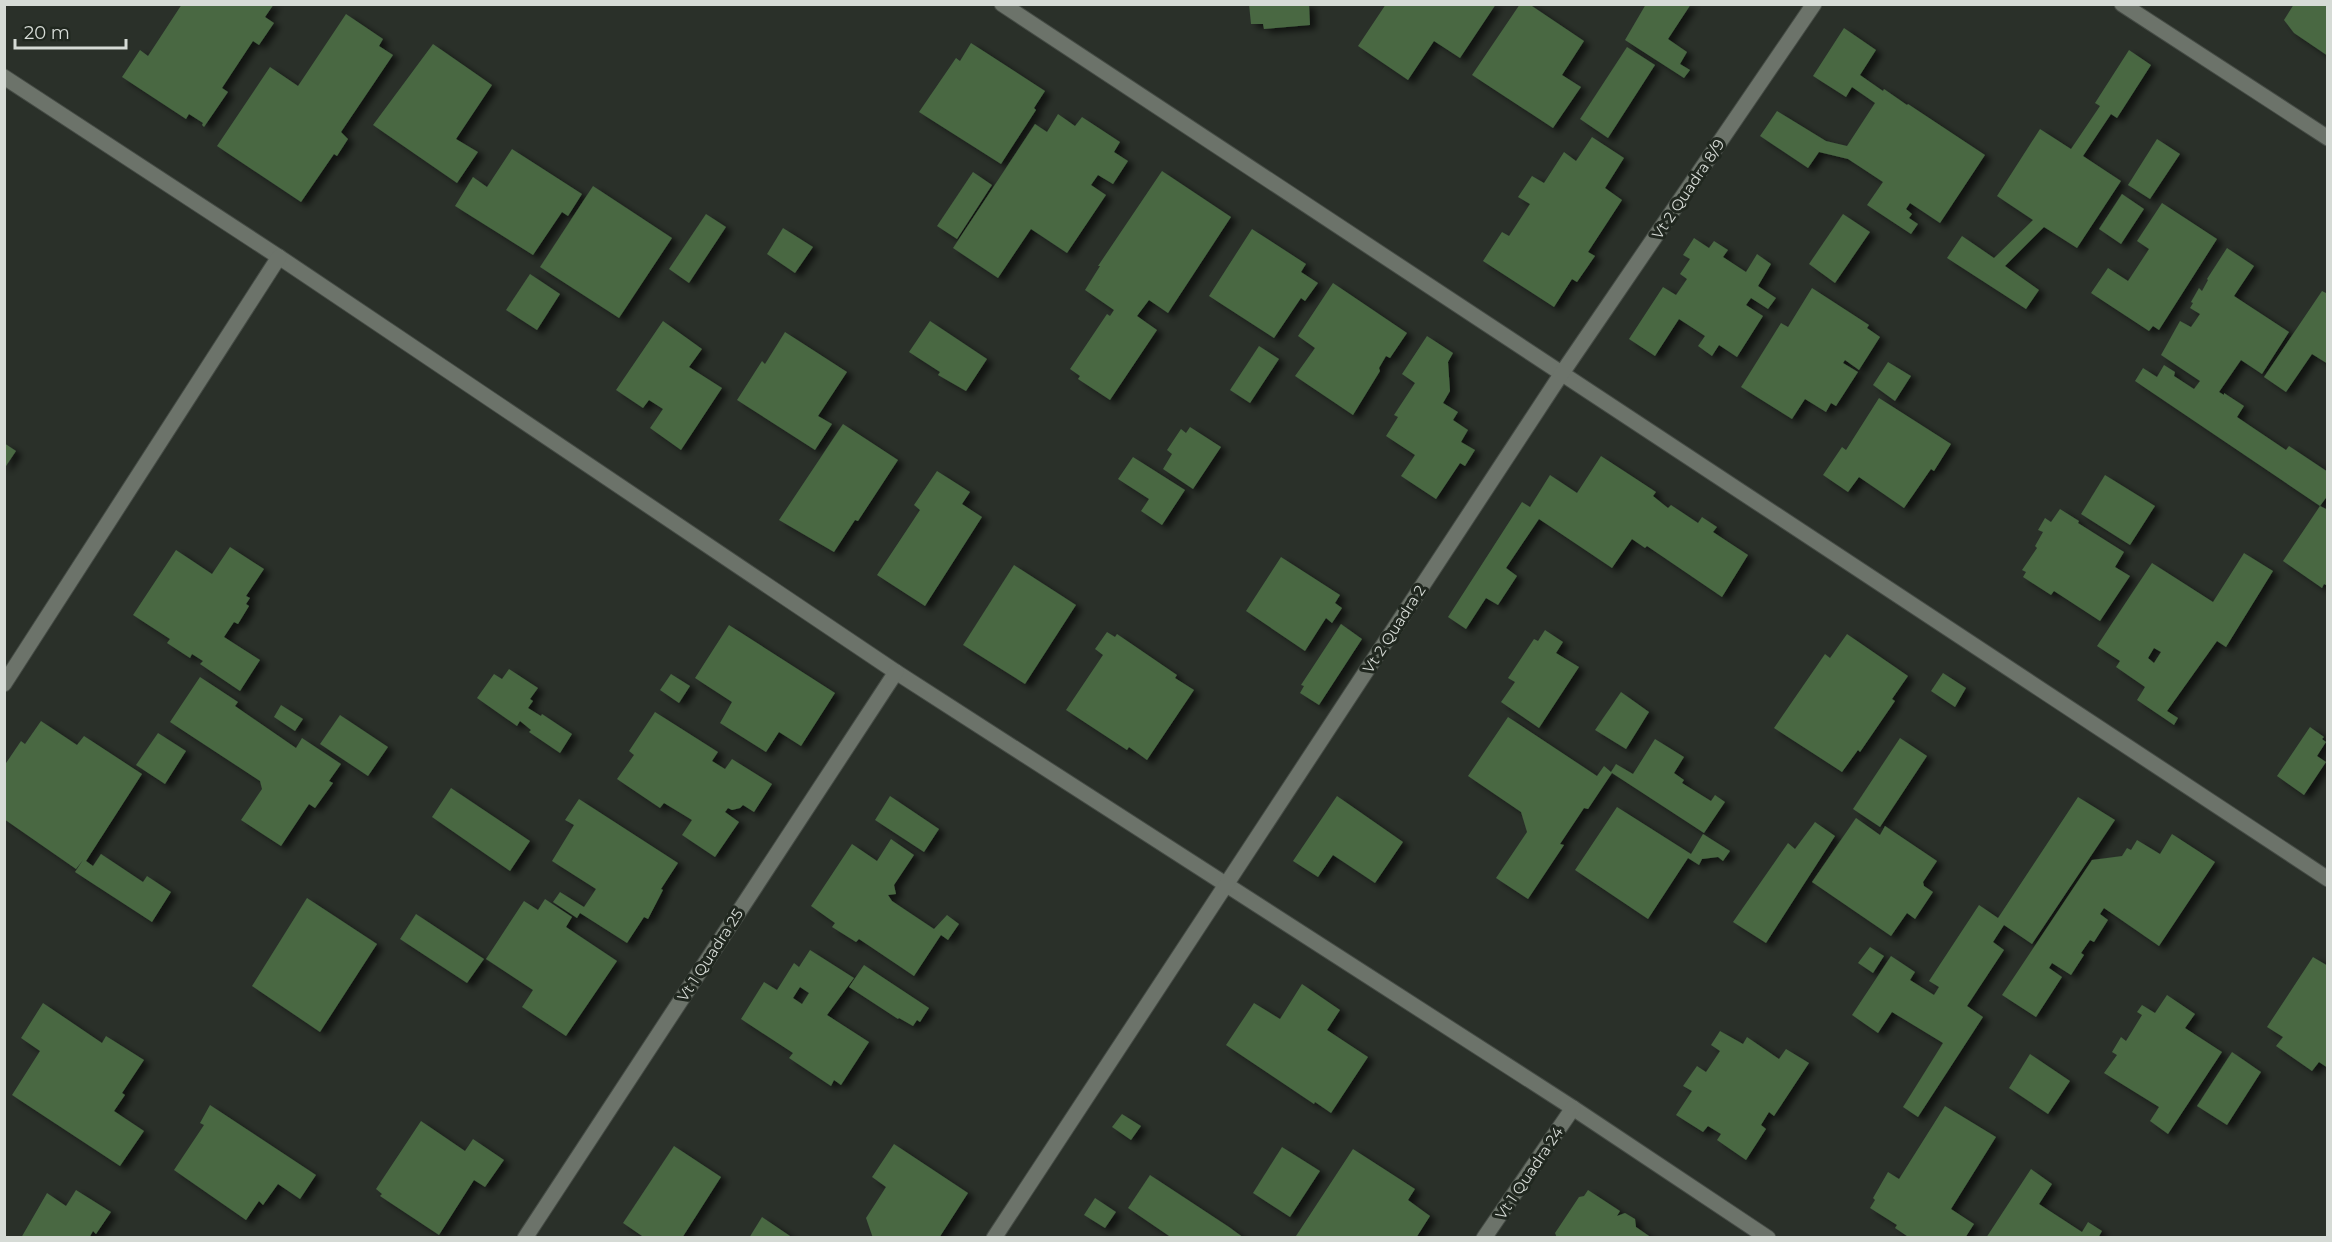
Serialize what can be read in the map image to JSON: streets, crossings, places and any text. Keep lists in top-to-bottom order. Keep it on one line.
{"streets":{"street":["Vt 2 Quadra 8/9","Vt 2 Quadra 2","Vt 1 Quadra 25","Vt 1 Quadra 24"]},"crossings":[["Vt 2 Quadra 8/9","Vt 2 Quadra 2"]],"scale_bar":"20 m"}
